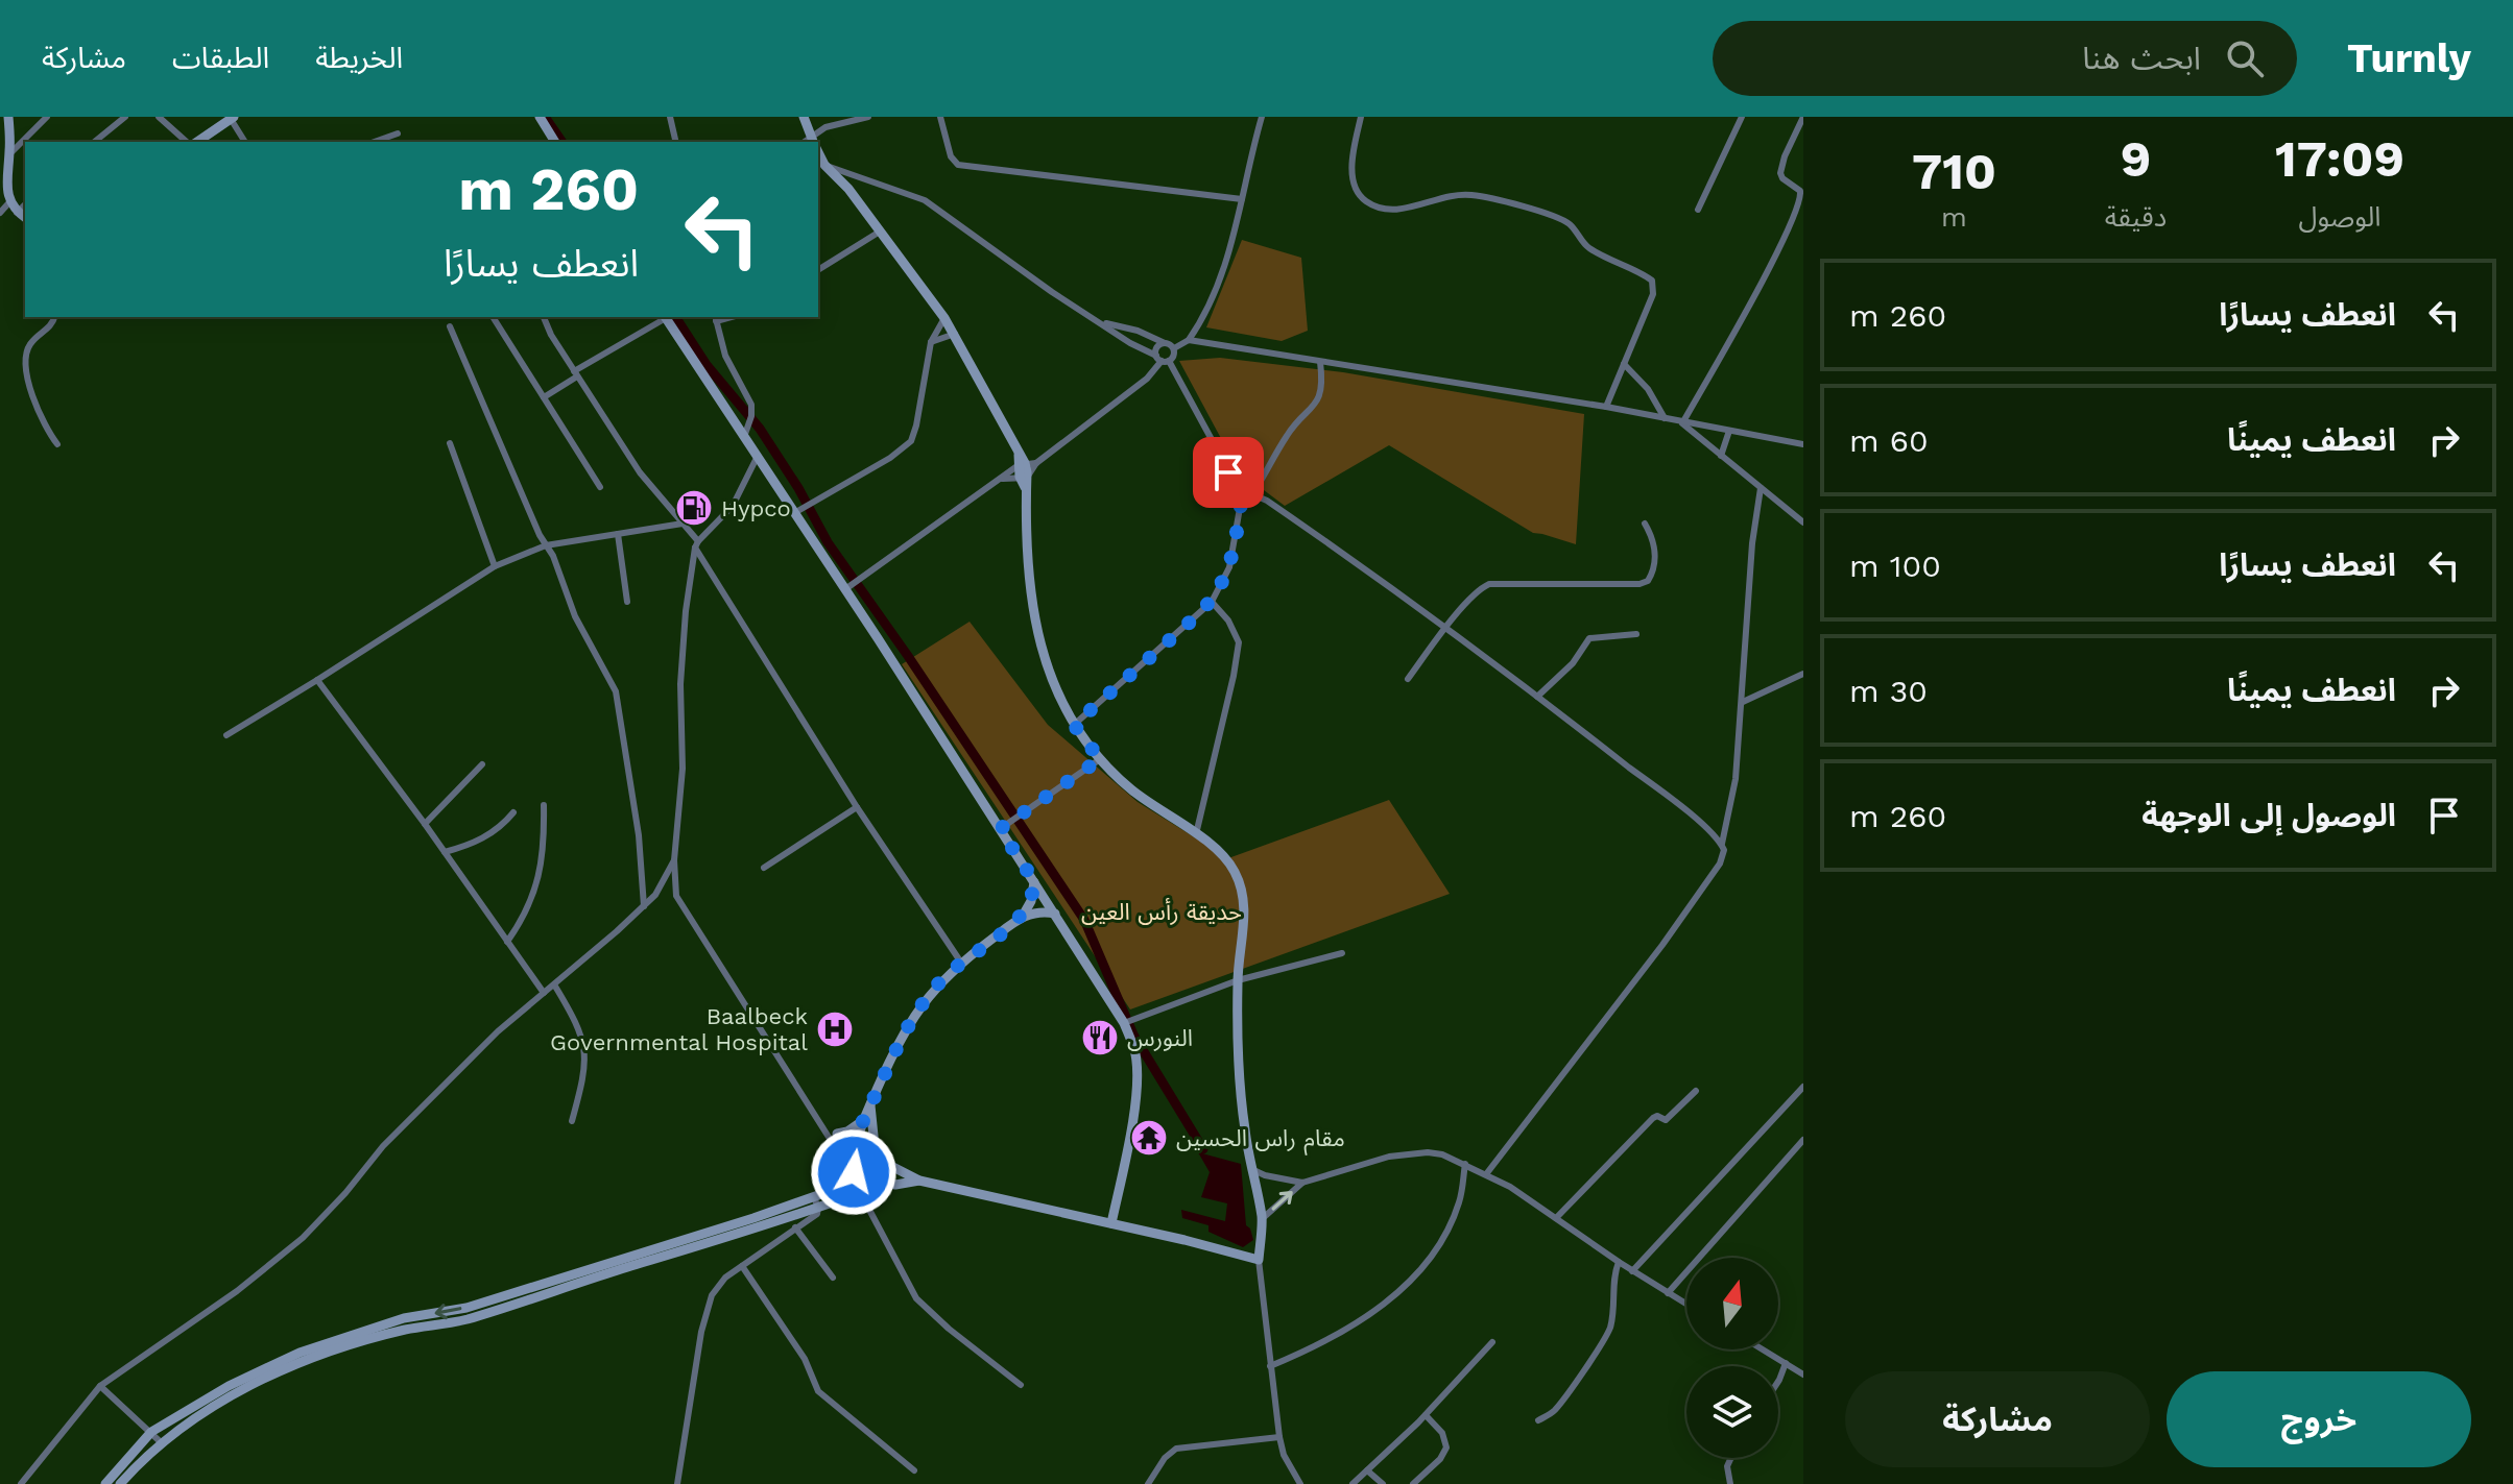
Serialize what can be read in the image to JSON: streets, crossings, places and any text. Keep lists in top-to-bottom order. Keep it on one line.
{"parks":["حديقة رأس العين"],"places":{"fuel station":["Hypco"],"hospital":["Baalbeck Governmental Hospital"],"restaurant":["النورس"],"temple":["مقام راس الحسين"]},"north":"top","page":{"header":"Turnly","search":"ابحث هنا","nav":["الخريطة","الطبقات","مشاركة"],"eta":["17:09","الوصول","9","دقيقة","710","m"],"turn":["260 m","انعطف يسارًا"],"list":[{"name":"انعطف يسارًا","value":"260 m"},{"name":"انعطف يمينًا","value":"60 m"},{"name":"انعطف يسارًا","value":"100 m"},{"name":"انعطف يمينًا","value":"30 m"},{"name":"الوصول إلى الوجهة","value":"260 m"}],"buttons":["خروج","مشاركة"]}}
